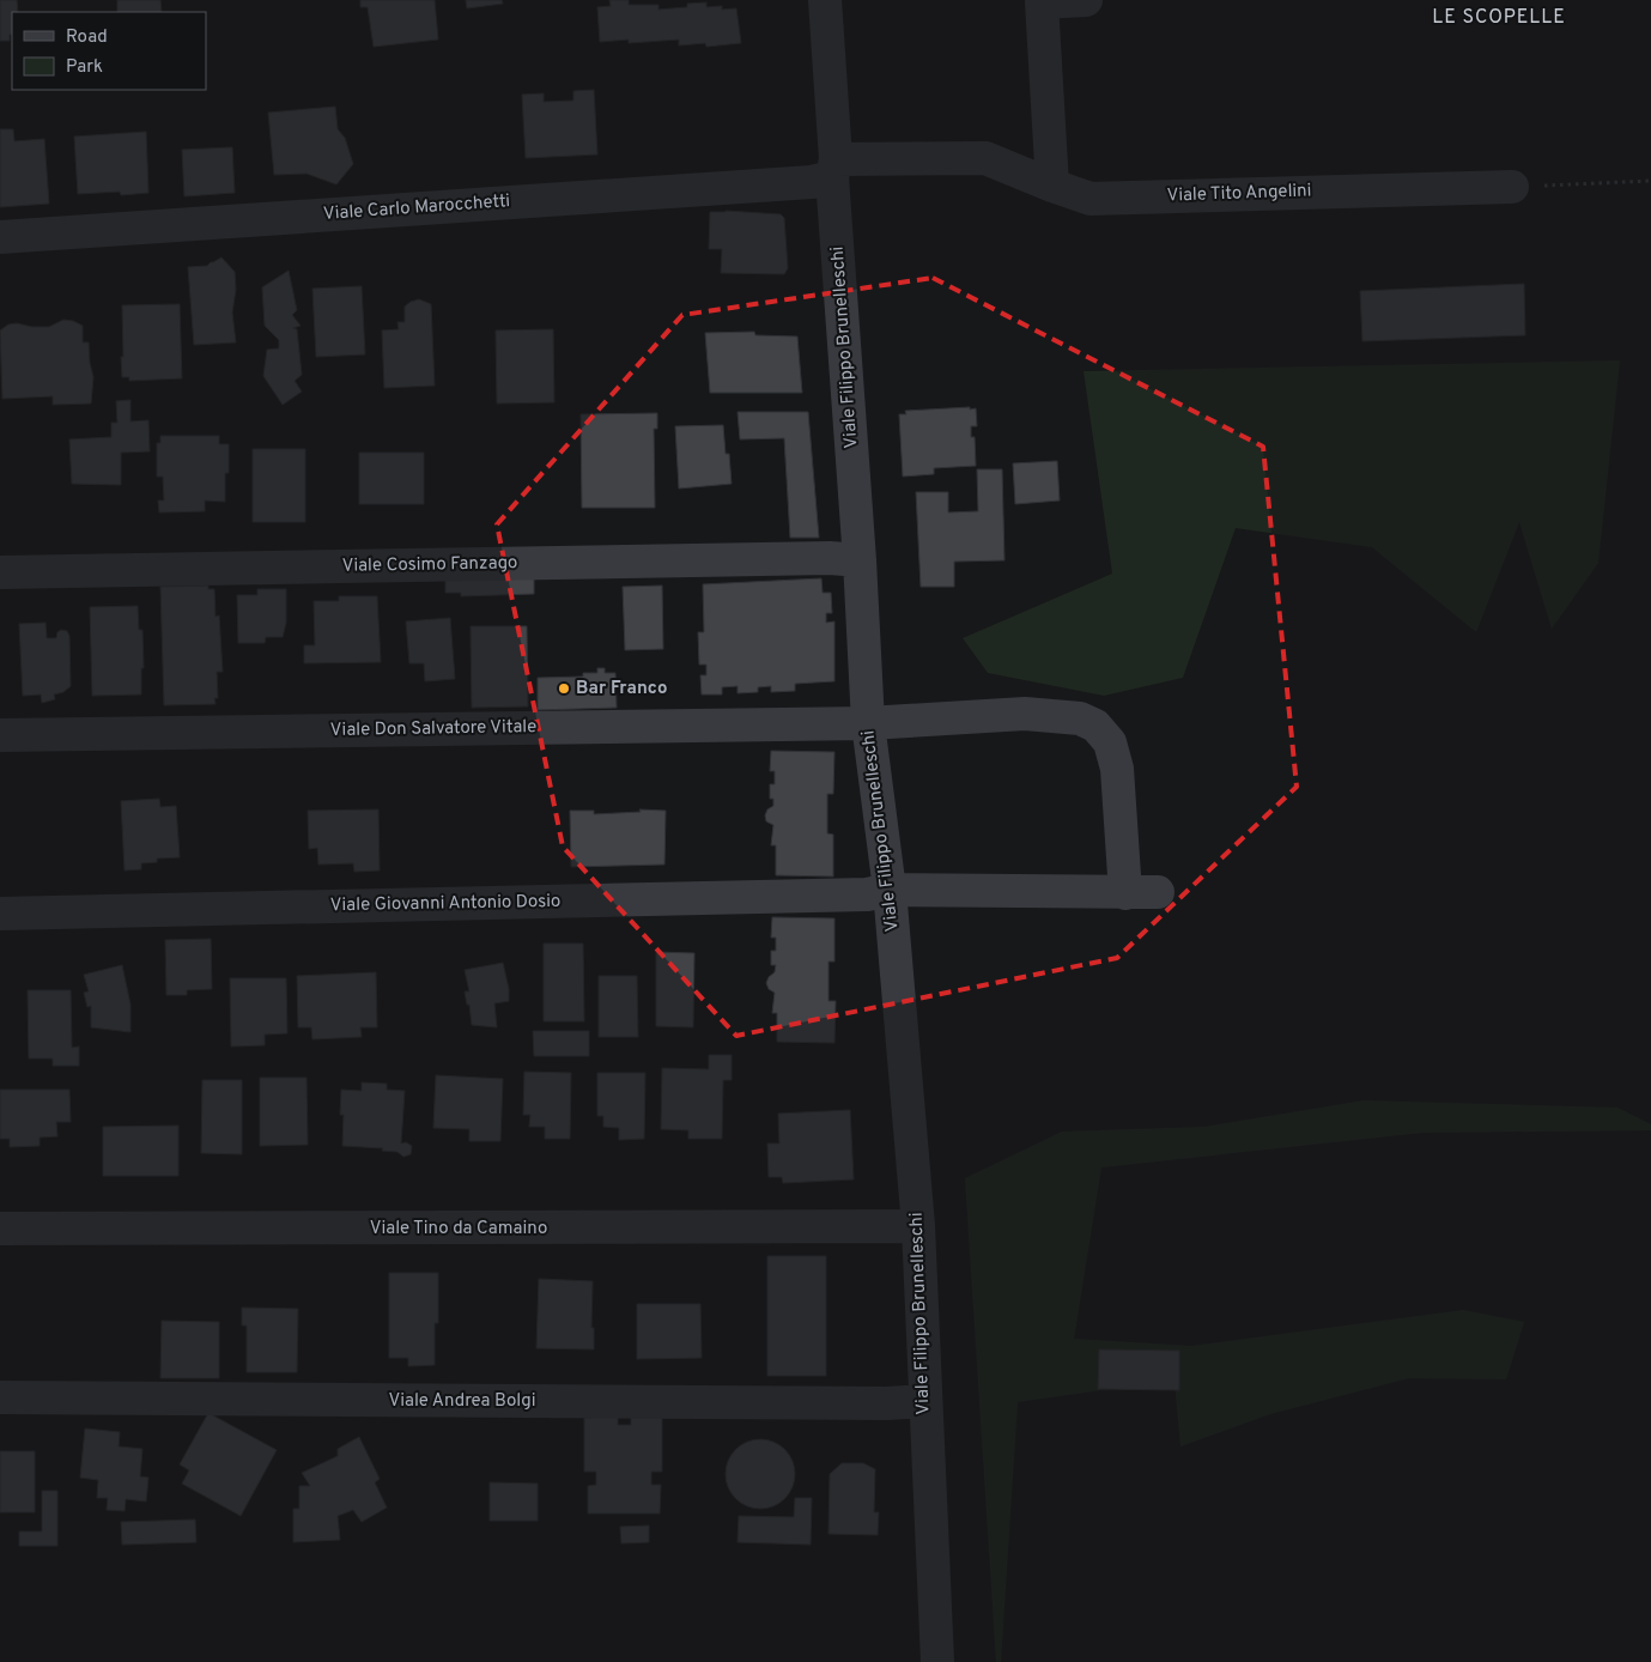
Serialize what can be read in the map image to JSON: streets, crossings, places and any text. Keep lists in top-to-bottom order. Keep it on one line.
{"streets":{"street":["Viale Tito Angelini","Viale Carlo Marocchetti","Viale Filippo Brunelleschi","Viale Cosimo Fanzago","Viale Don Salvatore Vitale","Viale Giovanni Antonio Dosio","Viale Tino da Camaino","Viale Andrea Bolgi"]},"crossings":[["Viale Tito Angelini","Viale Carlo Marocchetti"],["Viale Tito Angelini","Viale Filippo Brunelleschi"],["Viale Carlo Marocchetti","Viale Filippo Brunelleschi"],["Viale Filippo Brunelleschi","Viale Cosimo Fanzago"],["Viale Filippo Brunelleschi","Viale Don Salvatore Vitale"],["Viale Filippo Brunelleschi","Viale Giovanni Antonio Dosio"],["Viale Filippo Brunelleschi","Viale Tino da Camaino"],["Viale Filippo Brunelleschi","Viale Andrea Bolgi"],["Viale Don Salvatore Vitale","Viale Giovanni Antonio Dosio"]],"districts":["LE SCOPELLE"],"places":["Bar Franco"],"legend":["Road","Park"]}
